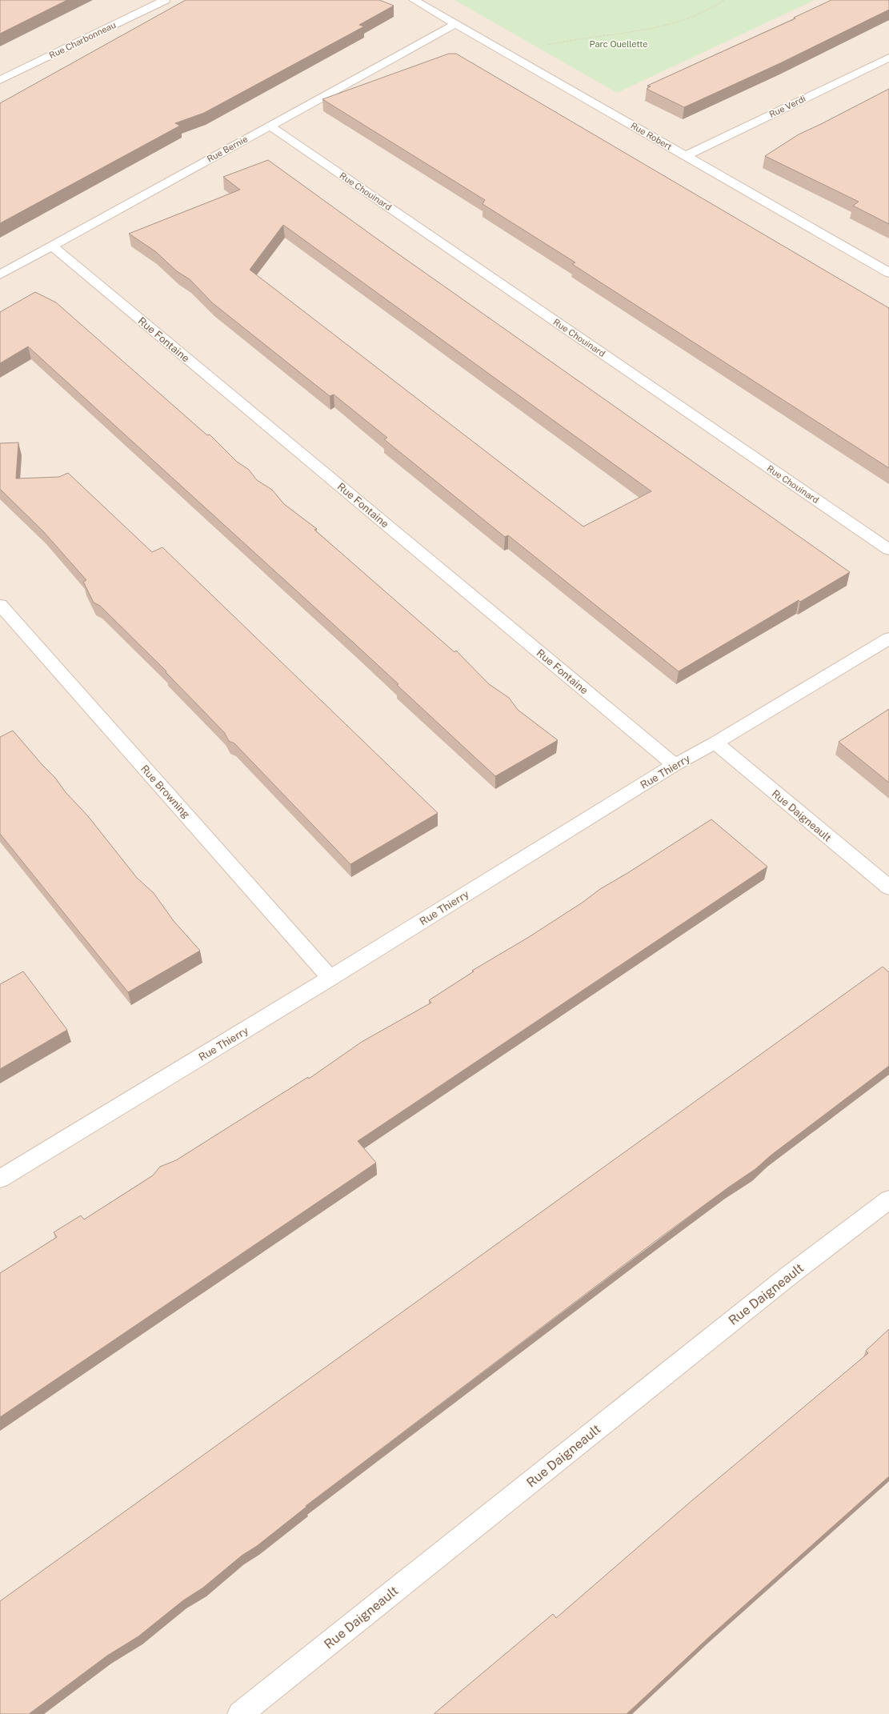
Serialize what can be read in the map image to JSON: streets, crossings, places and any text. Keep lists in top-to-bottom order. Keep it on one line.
{"streets":{"street":["Rue Charbonneau","Rue Verdi","Rue Robert","Rue Bernie","Rue Chouinard","Rue Fontaine","Rue Thierry","Rue Browning","Rue Daigneault"]},"crossings":[["Rue Verdi","Rue Robert"],["Rue Robert","Rue Bernie"],["Rue Bernie","Rue Chouinard"],["Rue Bernie","Rue Fontaine"],["Rue Fontaine","Rue Thierry"],["Rue Thierry","Rue Browning"],["Rue Thierry","Rue Daigneault"]],"parks":["Parc Ouellette"]}
